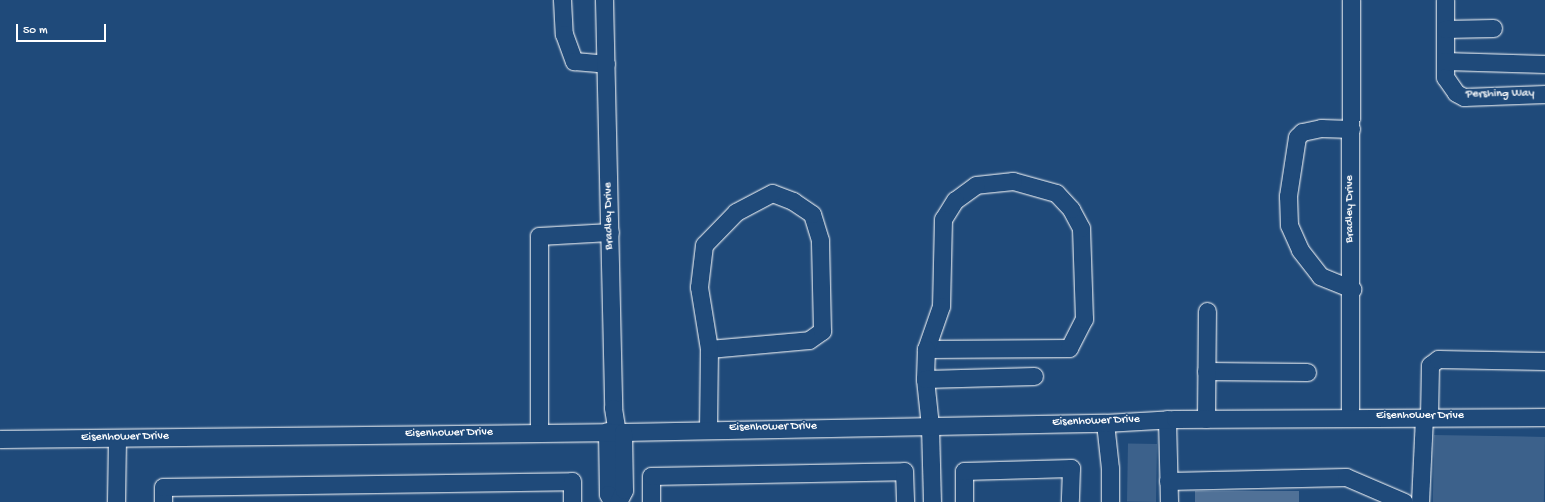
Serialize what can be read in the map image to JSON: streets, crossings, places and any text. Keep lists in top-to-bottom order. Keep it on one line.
{"streets":{"street":["Pershing Way","Bradley Drive","Eisenhower Drive"]},"crossings":[["Bradley Drive","Eisenhower Drive"]],"scale_bar":"50 m"}
